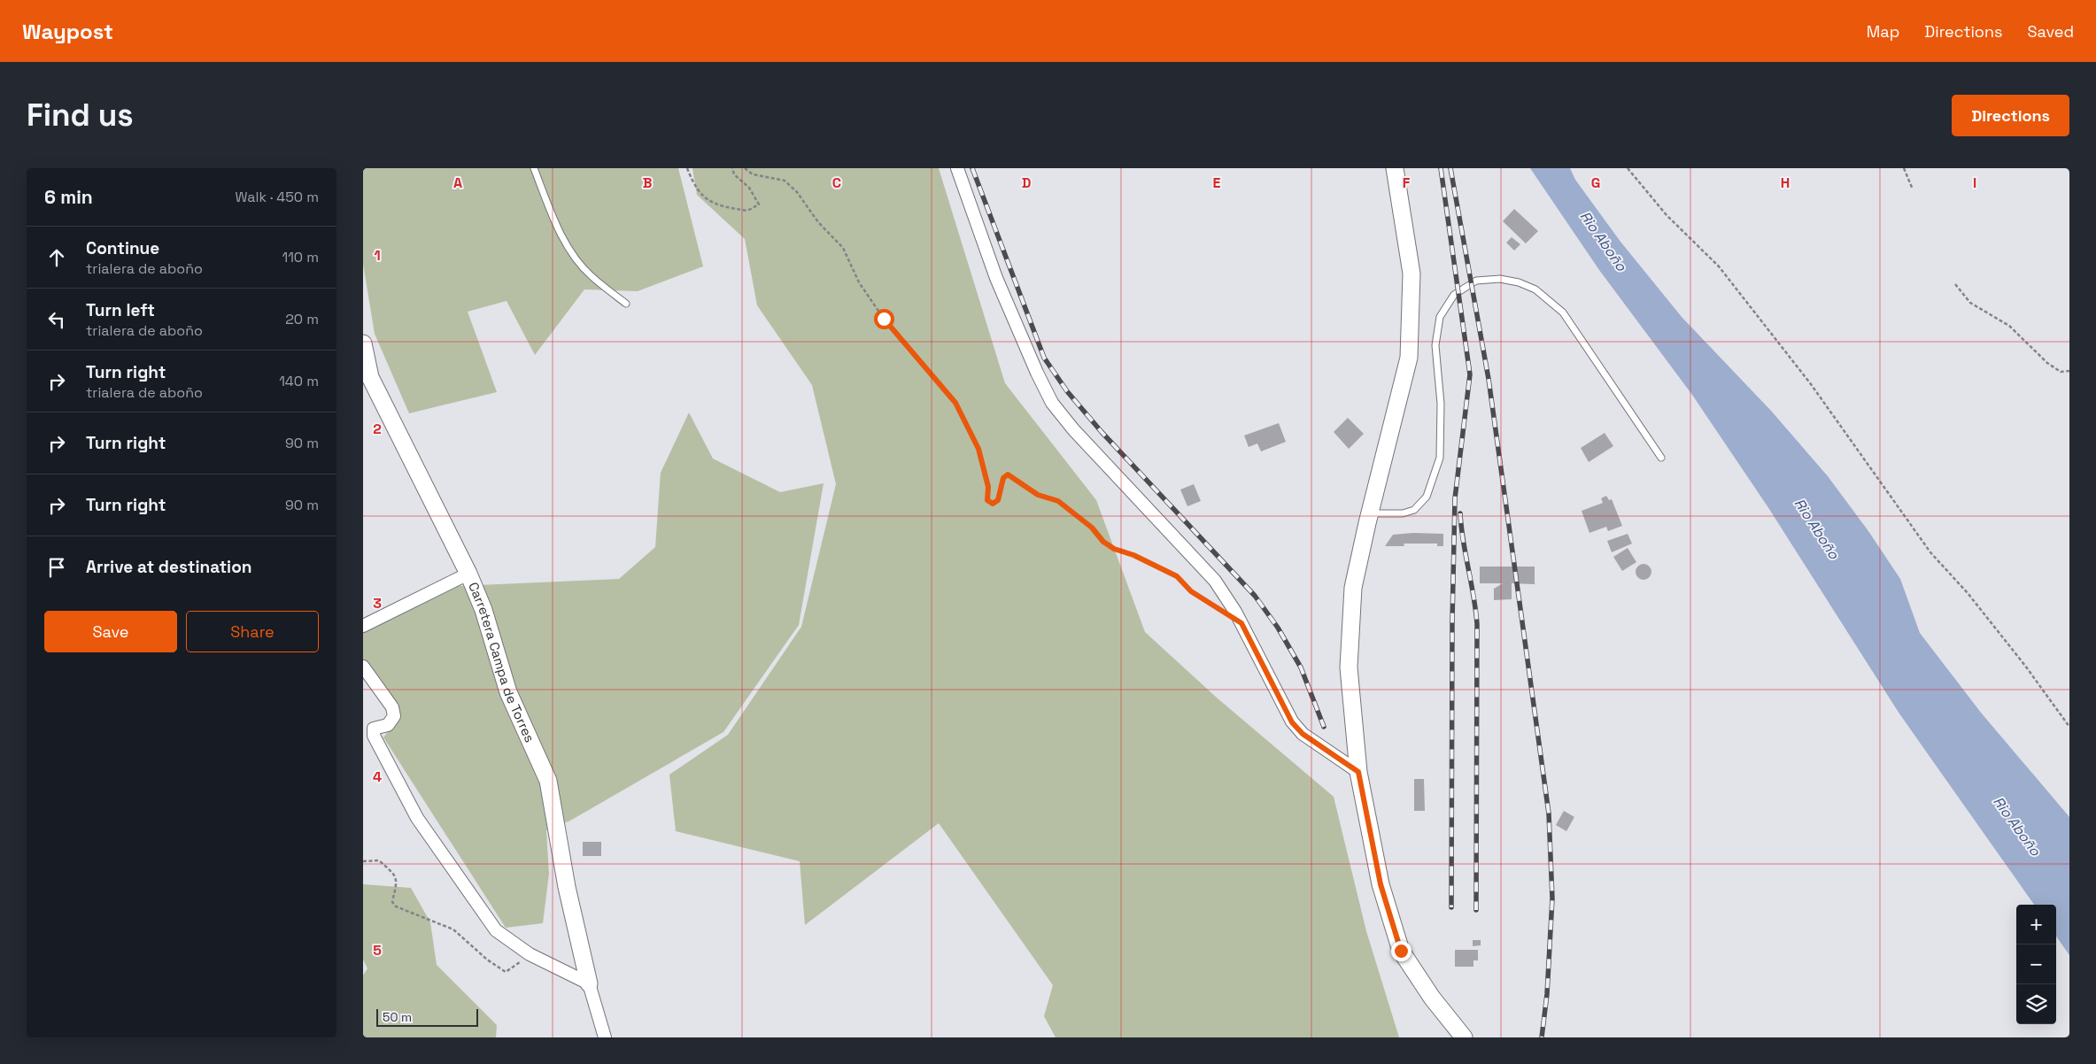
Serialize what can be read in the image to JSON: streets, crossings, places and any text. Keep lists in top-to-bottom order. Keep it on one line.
{"streets":{"street":["Carretera Campa de Torres"]},"water":["Rio Aboño"],"scale_bar":"50 m","page":{"header":"Waypost","nav":["Map","Directions","Saved"],"buttons":["Directions",["Save","Share"]],"title":"Find us","heading":["6 min","Walk · 450 m"],"list":[["Continue","trialera de aboño","110 m"],["Turn left","trialera de aboño","20 m"],["Turn right","trialera de aboño","140 m"],["Turn right","90 m"],["Turn right","90 m"],"Arrive at destination"],"map_buttons":["+","−"],"scale":"50 m"},"grid":{"columns":["A","B","C","D","E","F","G","H","I"],"rows":["1","2","3","4","5"]}}
